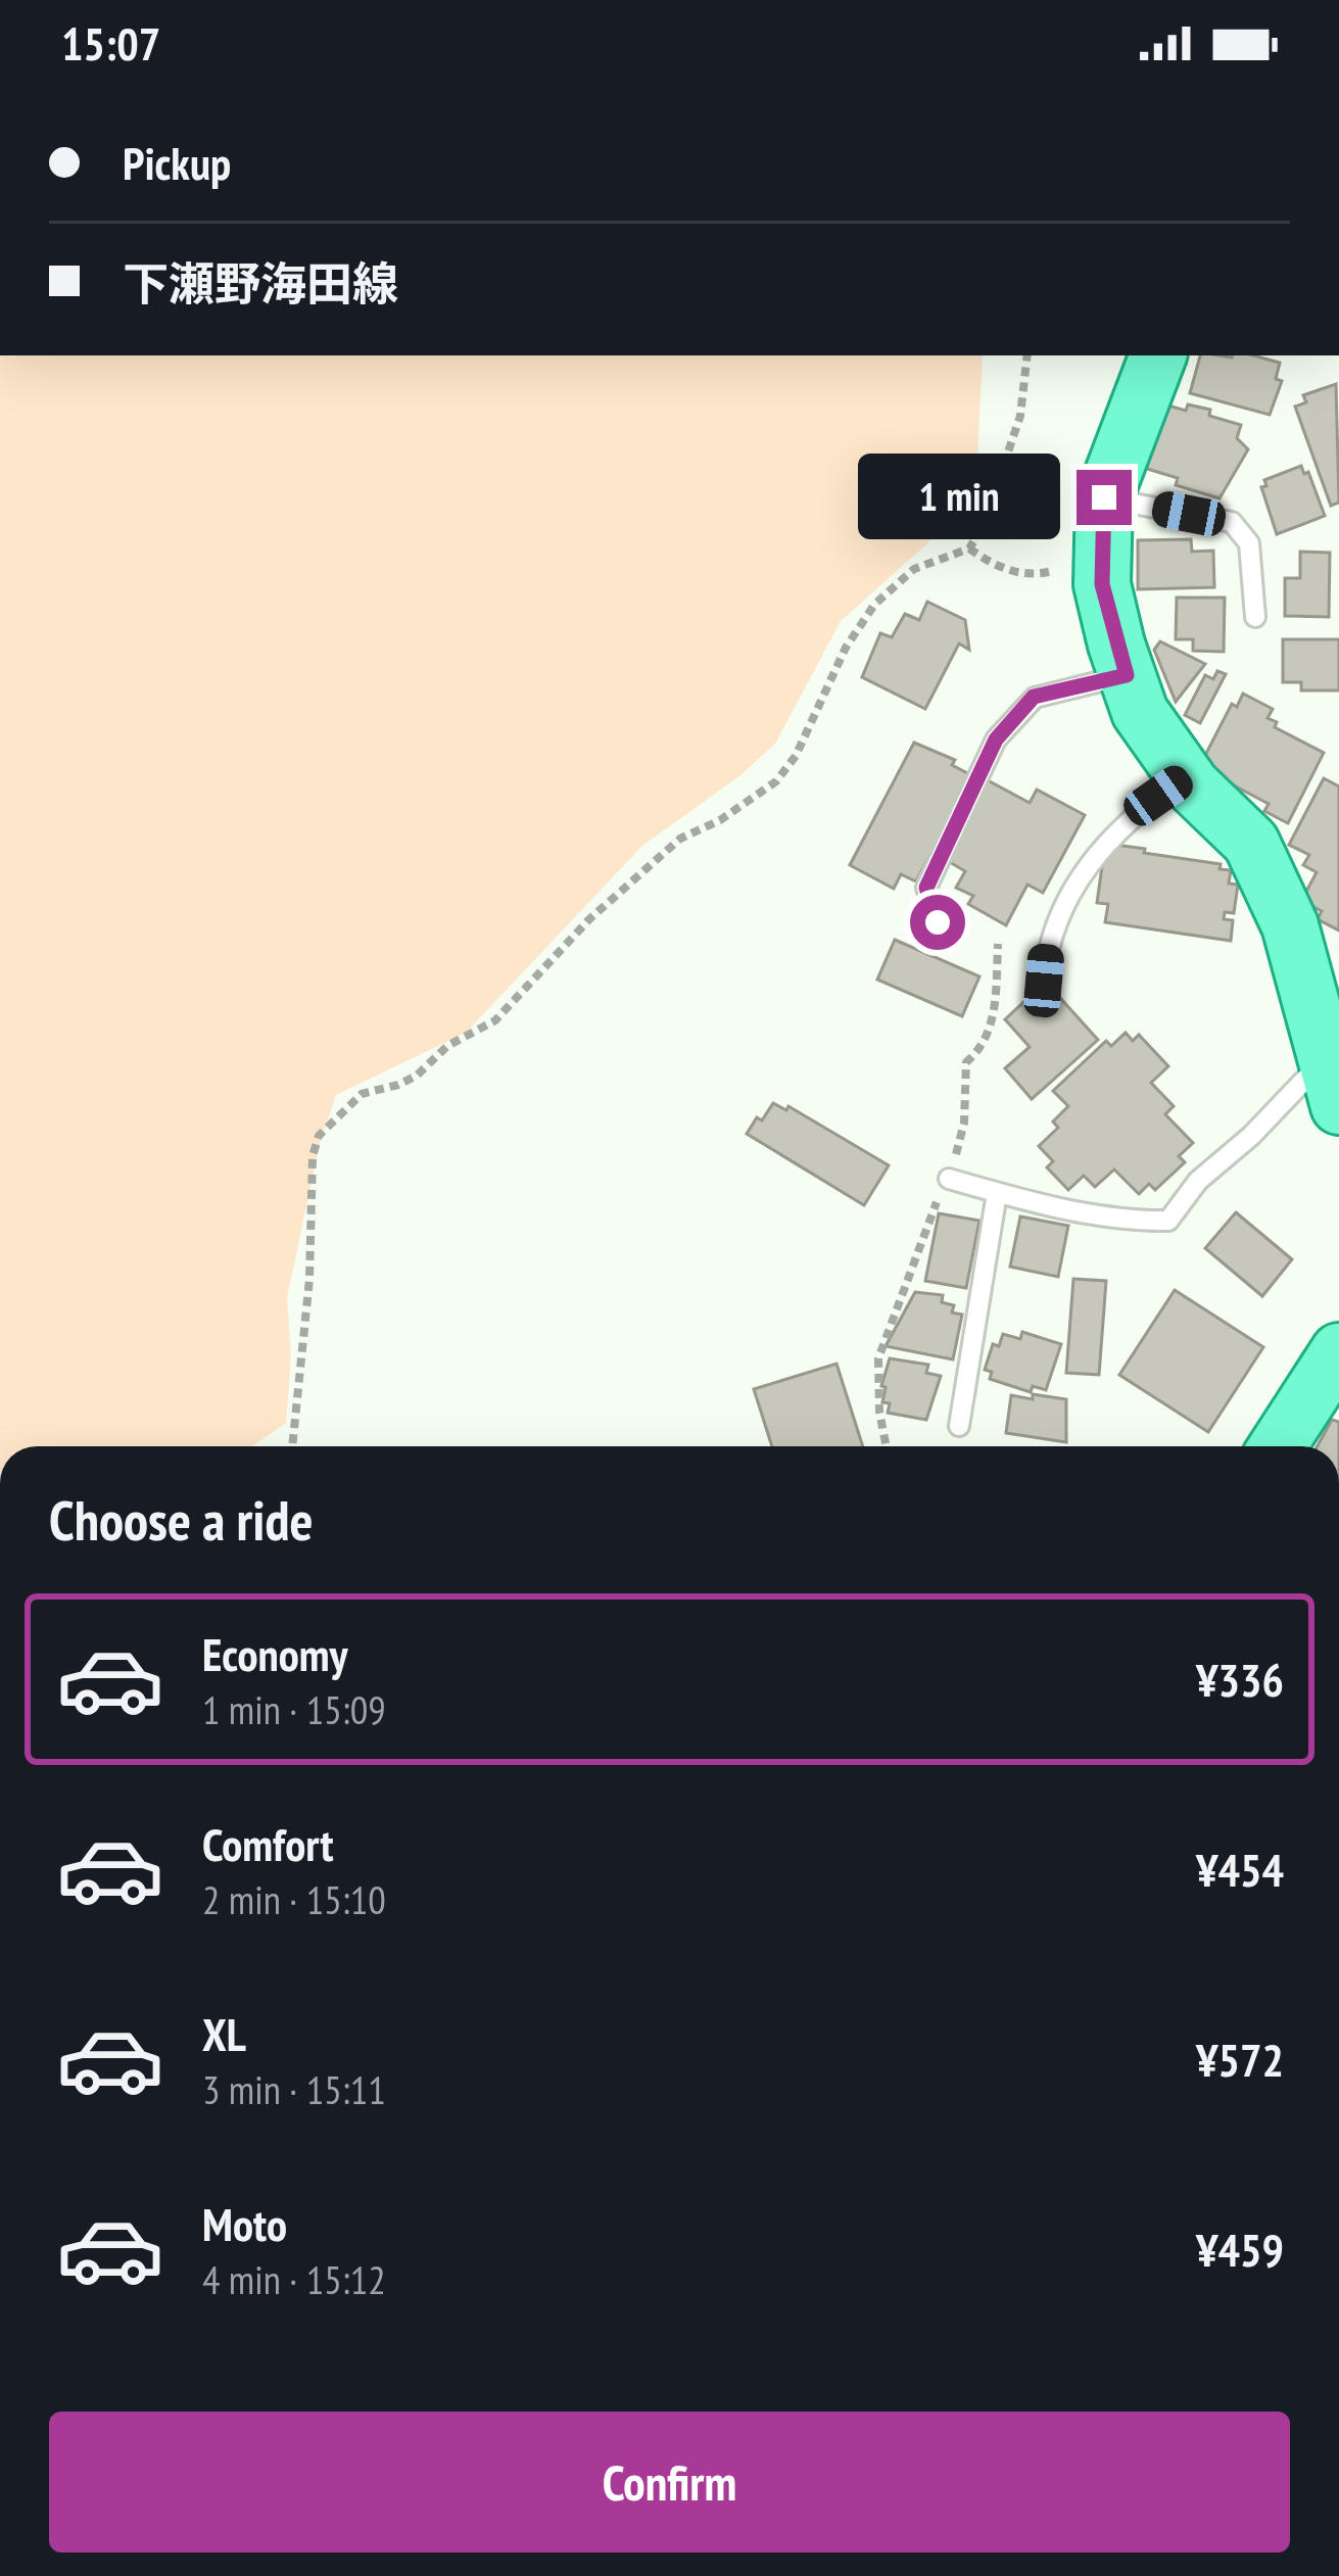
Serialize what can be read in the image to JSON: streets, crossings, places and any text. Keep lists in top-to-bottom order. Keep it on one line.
{"page":{"status":"15:07","banner":["Pickup","下瀬野海田線"],"bubble":"1 min","heading":"Choose a ride","list":[{"name":"Economy","note":"1 min · 15:09","value":"¥336"},{"name":"Comfort","note":"2 min · 15:10","value":"¥454"},{"name":"XL","note":"3 min · 15:11","value":"¥572"},{"name":"Moto","note":"4 min · 15:12","value":"¥459"}],"buttons":"Confirm"}}
